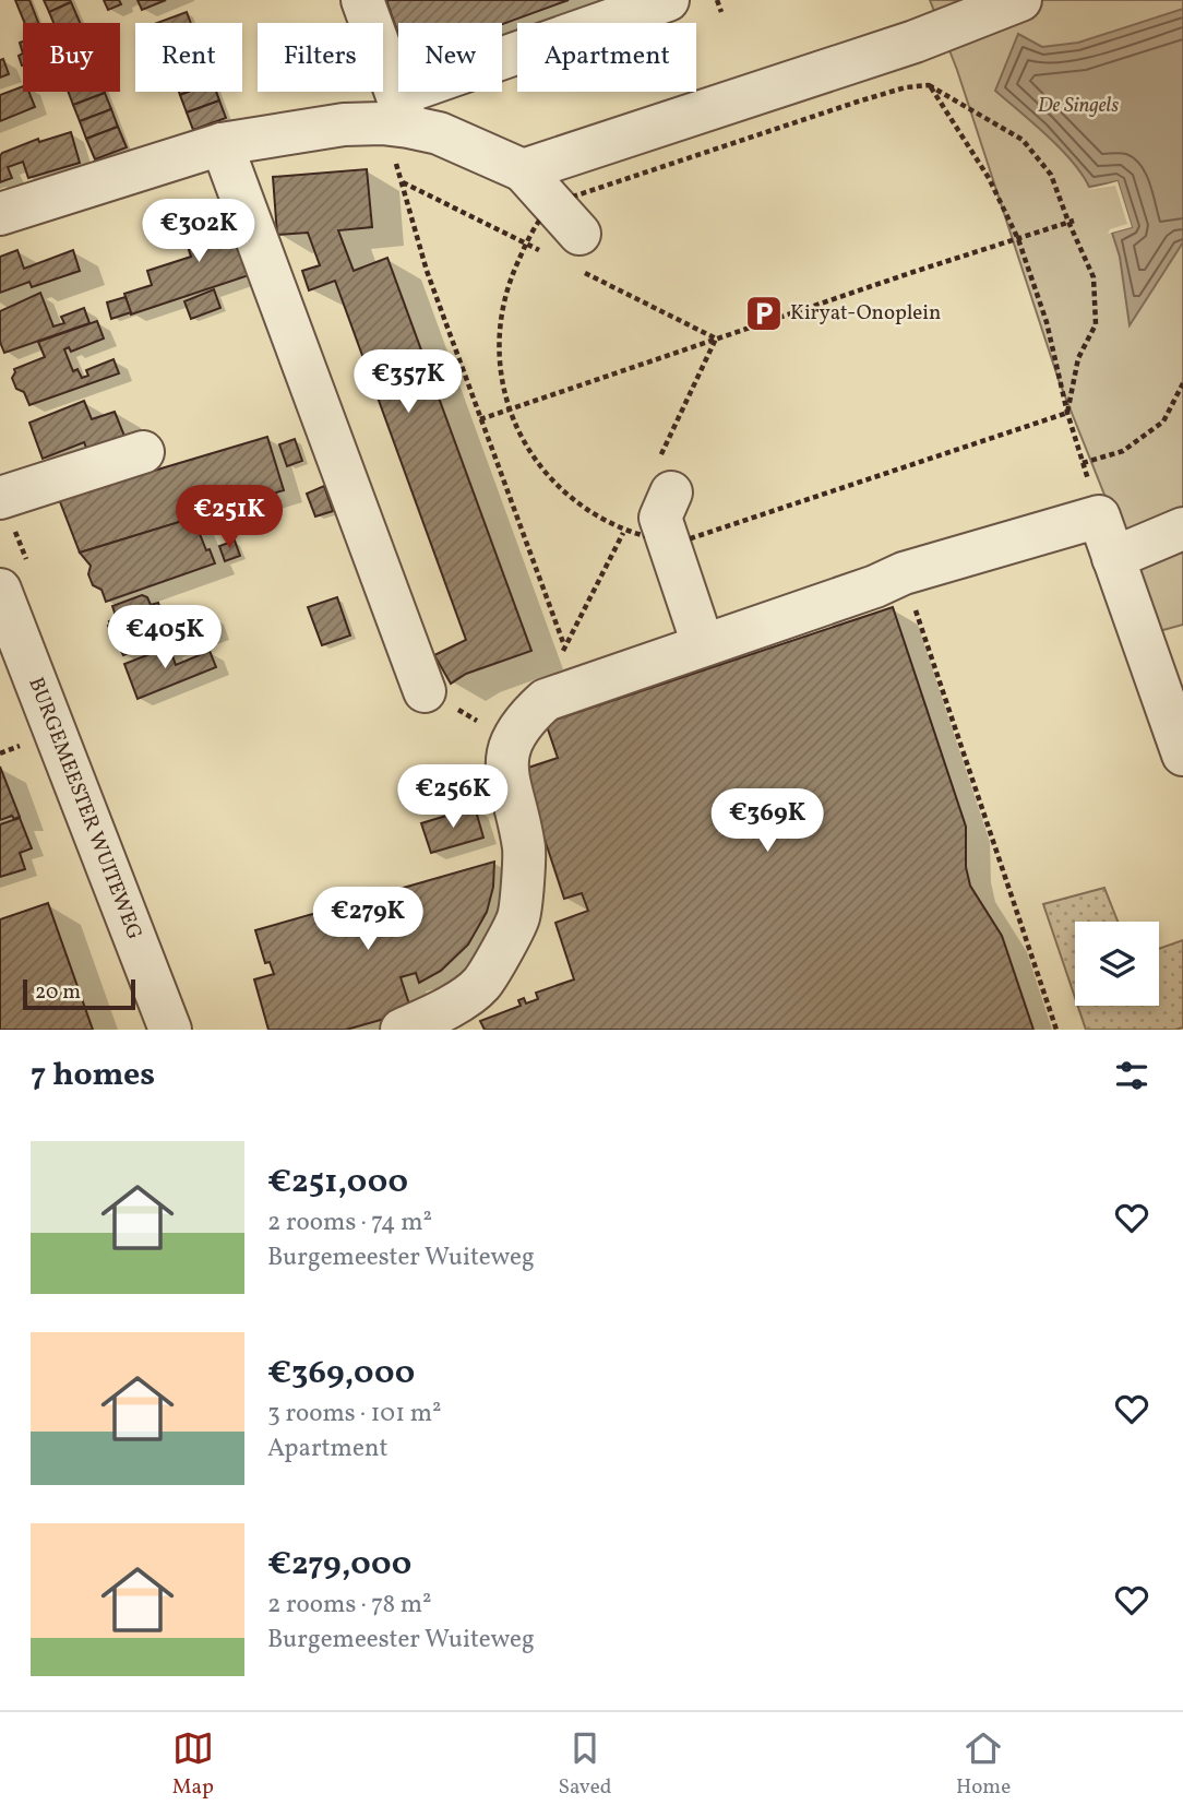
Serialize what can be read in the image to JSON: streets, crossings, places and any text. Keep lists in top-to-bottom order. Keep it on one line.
{"streets":{"street":["BURGEMEESTER WUITEWEG"]},"parks":["De Singels"],"places":{"parking":["Kiryat-Onoplein"]},"scale_bar":"20 m","page":{"chip":["Buy","Rent","Filters","New","Apartment"],"price":["€302K","€357K","€251K","€405K","€256K","€369K","€279K"],"scale":"20 m","heading":"7 homes","list":[{"name":"€251,000","note":"2 rooms · 74 m² · Burgemeester Wuiteweg"},{"name":"€369,000","note":"3 rooms · 101 m² · Apartment"},{"name":"€279,000","note":"2 rooms · 78 m² · Burgemeester Wuiteweg"}],"tabs":["Map","Saved","Home"]}}
